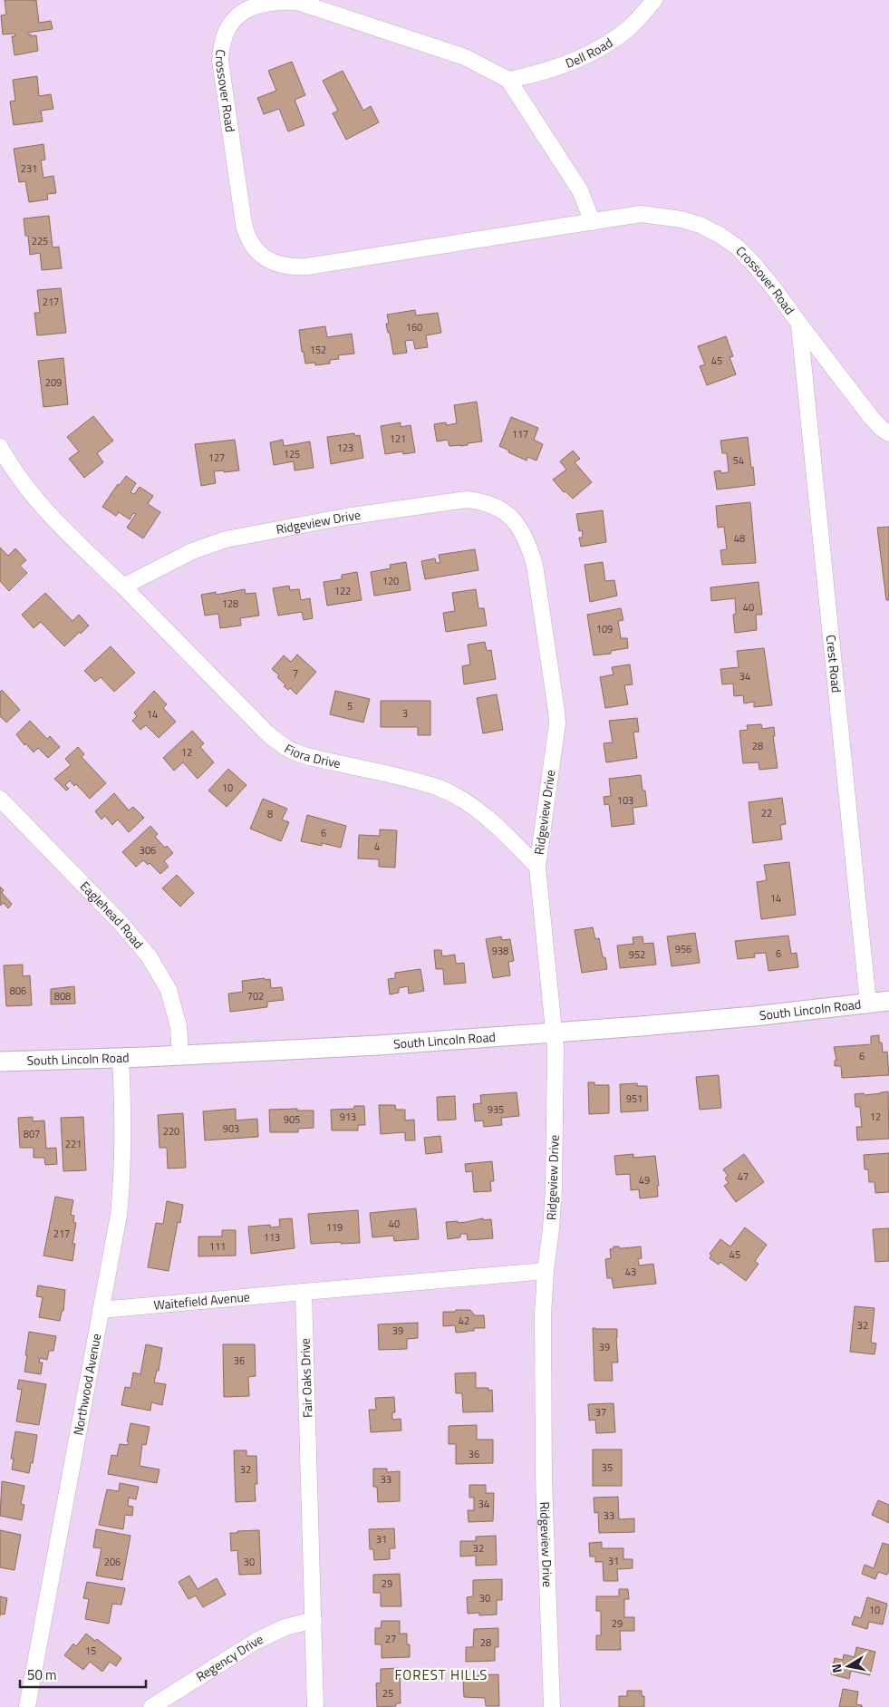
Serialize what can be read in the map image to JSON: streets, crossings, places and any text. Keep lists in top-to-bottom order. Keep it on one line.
{"streets":{"street":["Dell Road","Crossover Road","Ridgeview Drive","Crest Road","Fiora Drive","Eaglehead Road","South Lincoln Road","Waitefield Avenue","Fair Oaks Drive","Northwood Avenue","Regency Drive"]},"crossings":[["Dell Road","Crossover Road"],["Crossover Road","Crest Road"],["Ridgeview Drive","Fiora Drive"],["Ridgeview Drive","South Lincoln Road"],["Crest Road","South Lincoln Road"],["Eaglehead Road","South Lincoln Road"],["South Lincoln Road","Northwood Avenue"],["Waitefield Avenue","Fair Oaks Drive"],["Waitefield Avenue","Northwood Avenue"],["Fair Oaks Drive","Regency Drive"]],"districts":["FOREST HILLS"],"house_numbers":["231","225","217","160","152","45","209","117","121","123","125","127","54","48","120","122","128","40","109","7","34","5","3","14","28","12","10","103","22","8","6","4","306","14","956","938","6","952","806","808","702","6","951","935","913","12","905","903","220","807","221","47","49","40","119","217","113","111","45","43","42","32","39","39","36","37","36","35","32","33","34","33","31","32","31","206","30","29","30","10","29","27","28","15","25"],"scale_bar":"50 m","north":"left"}
